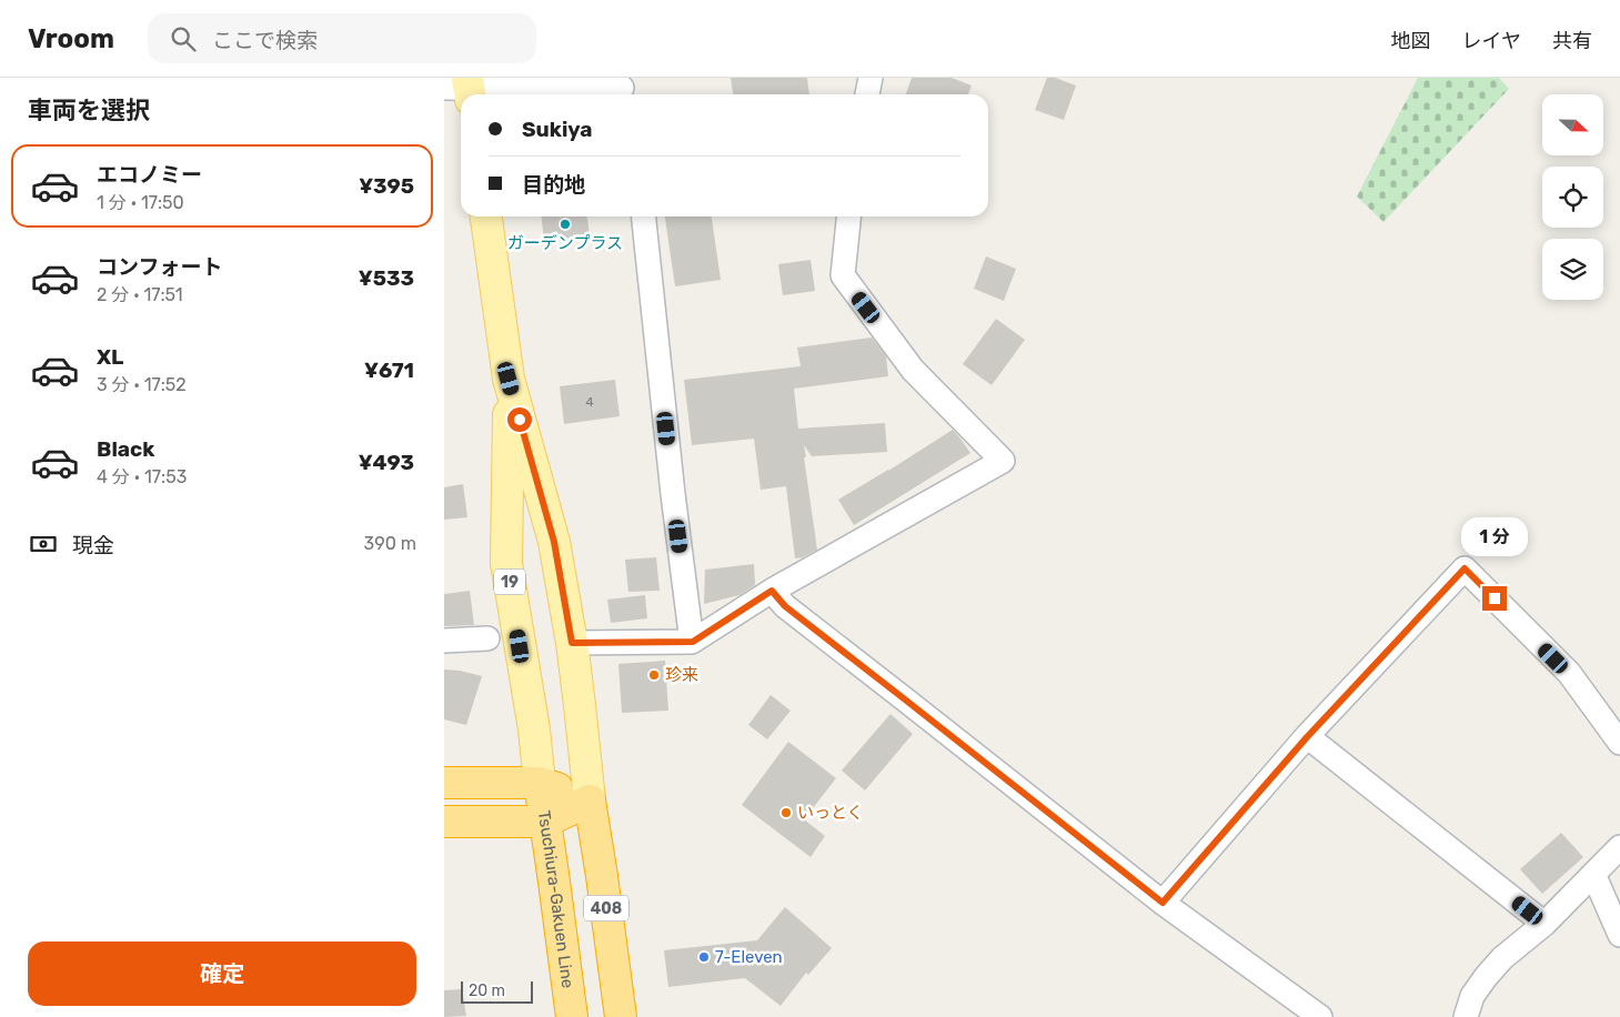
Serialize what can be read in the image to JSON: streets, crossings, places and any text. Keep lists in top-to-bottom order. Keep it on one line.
{"streets":{"highway":["Tsuchiura-Gakuen Line","408"],"main road":["19"]},"crossings":[["19","Tsuchiura-Gakuen Line"],["19","408"]],"places":["ガーデンプラス","珍来","いっとく","7-Eleven"],"house_numbers":["4"],"scale_bar":"20 m","north":"right","page":{"header":"Vroom","search":"ここで検索","nav":["地図","レイヤ","共有"],"heading":"車両を選択","banner":["Sukiya","目的地"],"list":[{"name":"エコノミー","note":"1 分 · 17:50","value":"¥395"},{"name":"コンフォート","note":"2 分 · 17:51","value":"¥533"},{"name":"XL","note":"3 分 · 17:52","value":"¥671"},{"name":"Black","note":"4 分 · 17:53","value":"¥493"}],"pay":["現金","390 m"],"bubble":"1 分","buttons":"確定","scale":"20 m"}}
